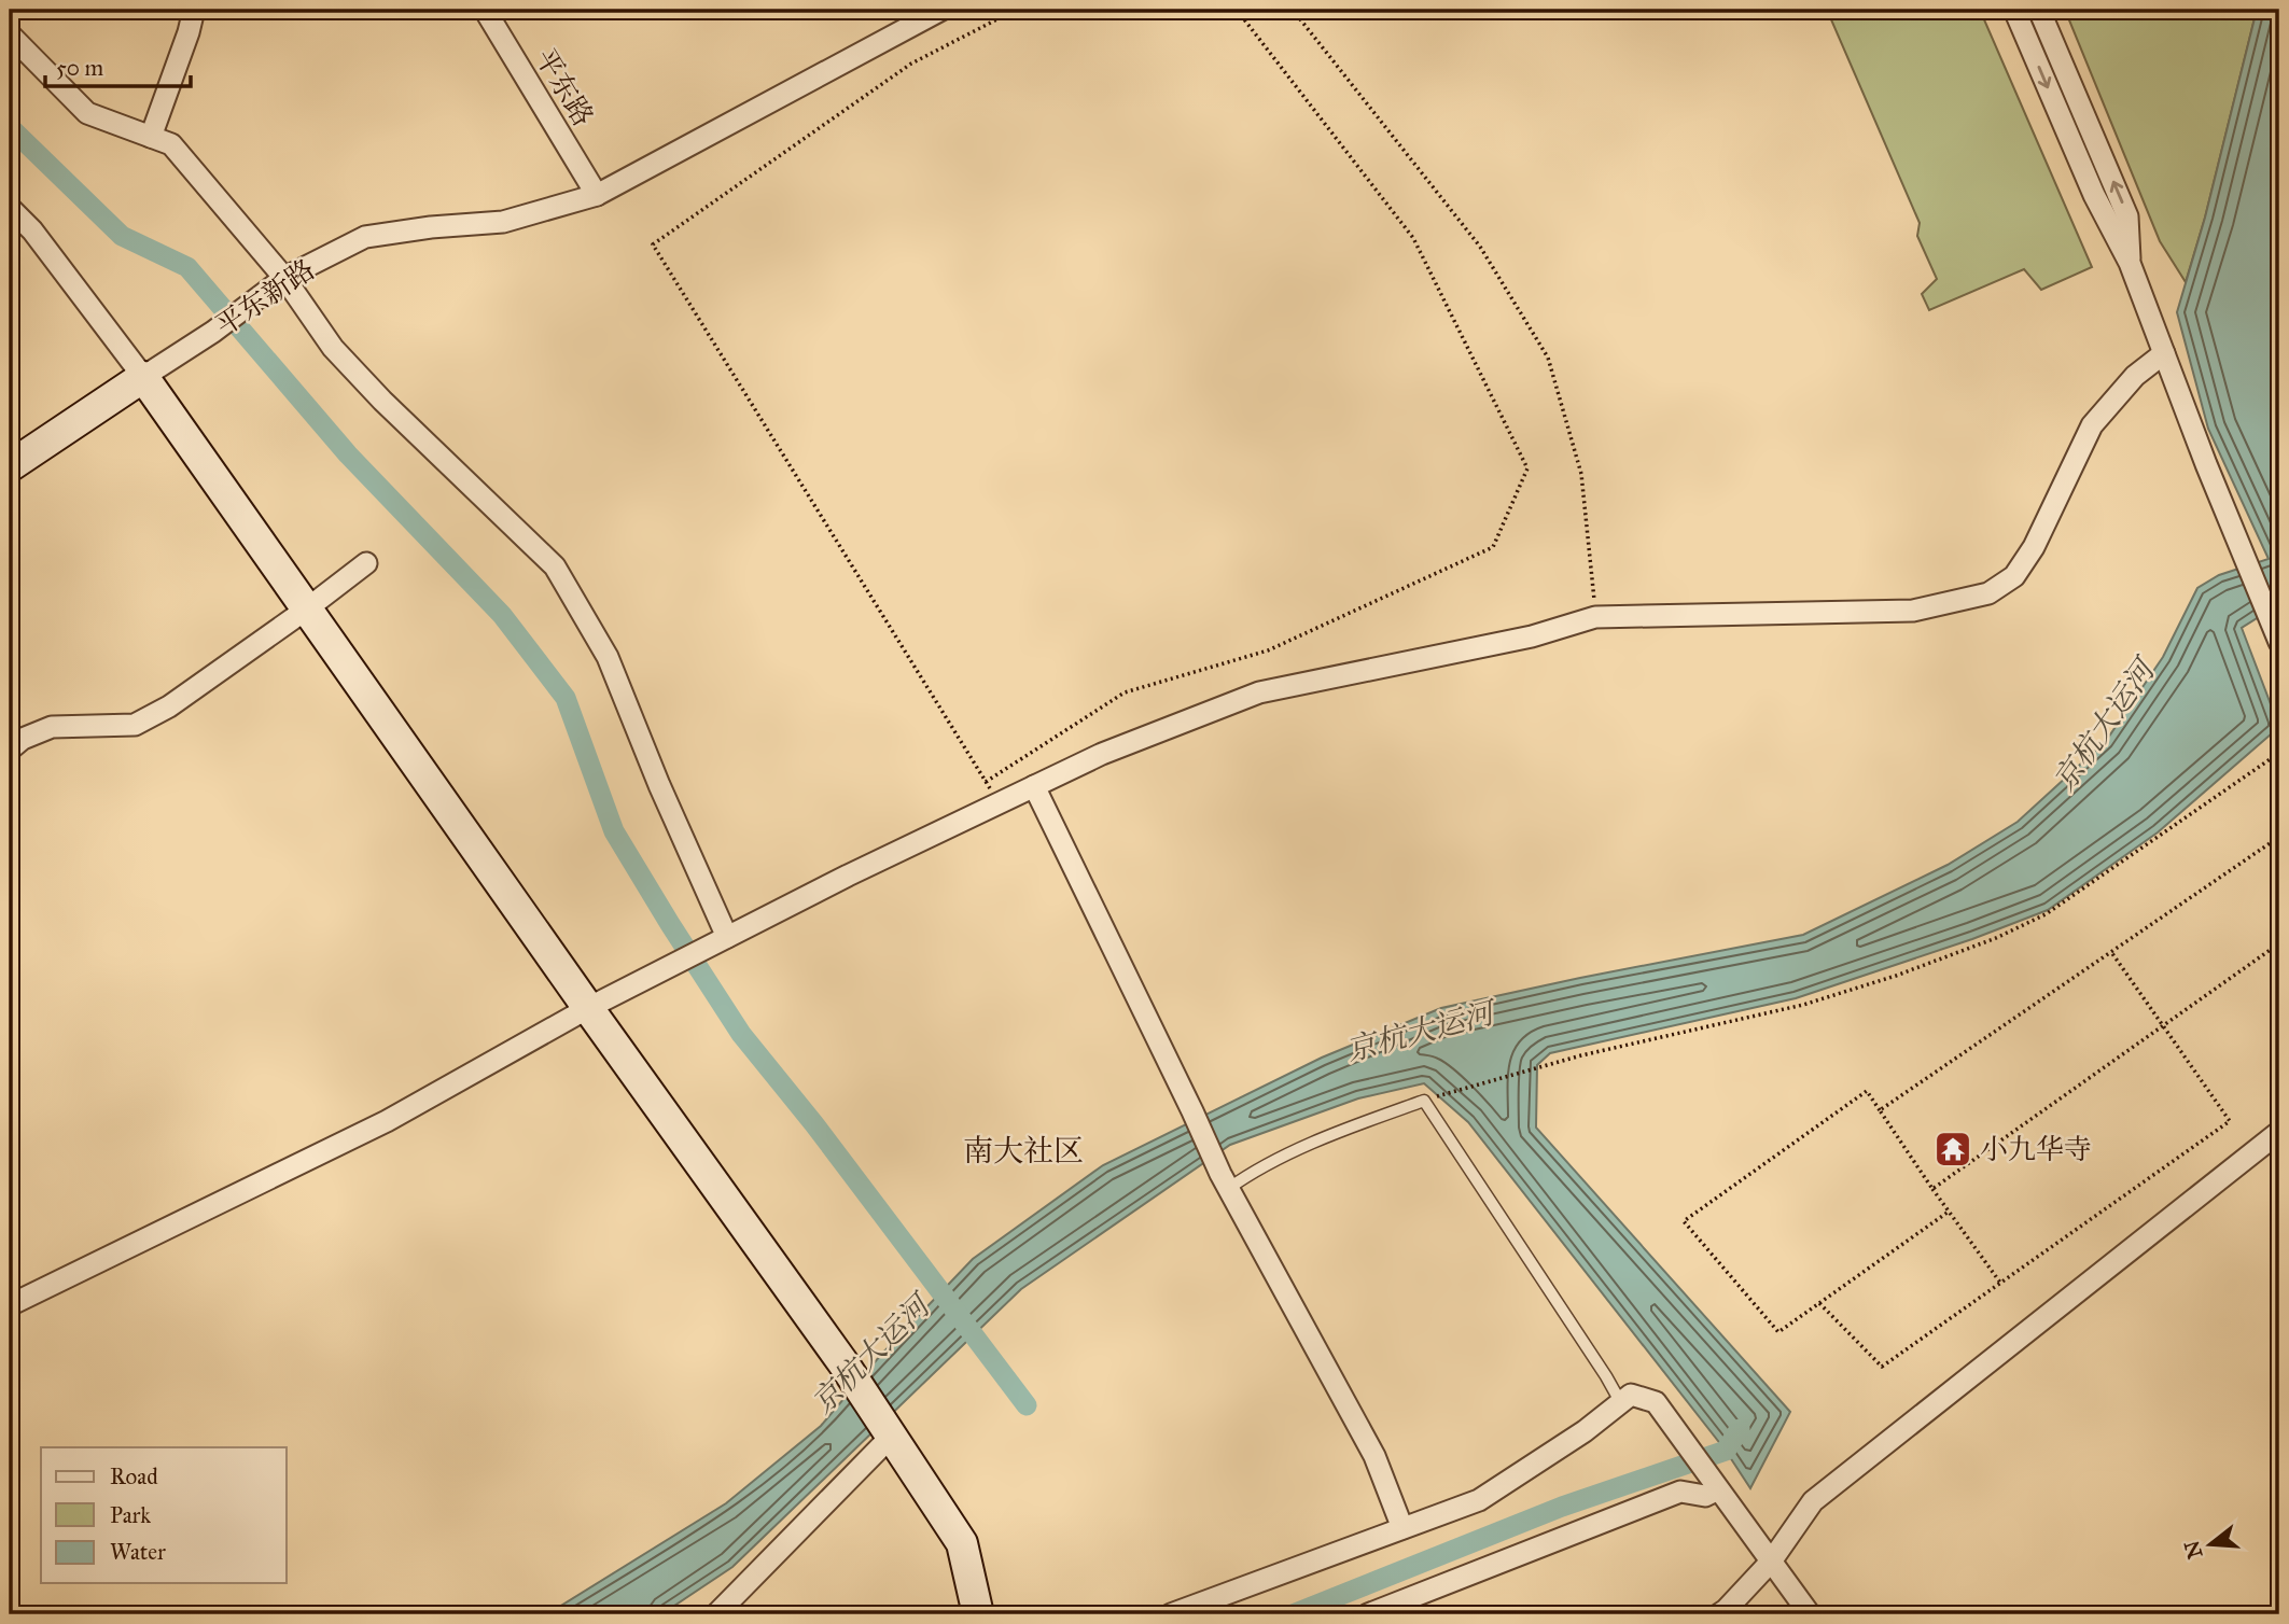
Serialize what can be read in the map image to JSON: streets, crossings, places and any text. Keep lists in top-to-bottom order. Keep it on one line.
{"streets":{"street":["平东路","平东新路"]},"crossings":[["平东路","平东新路"]],"districts":["南大社区"],"water":["京杭大运河"],"places":{"temple":["小九华寺"]},"legend":["Road","Park","Water"],"scale_bar":"50 m","north":"left"}
